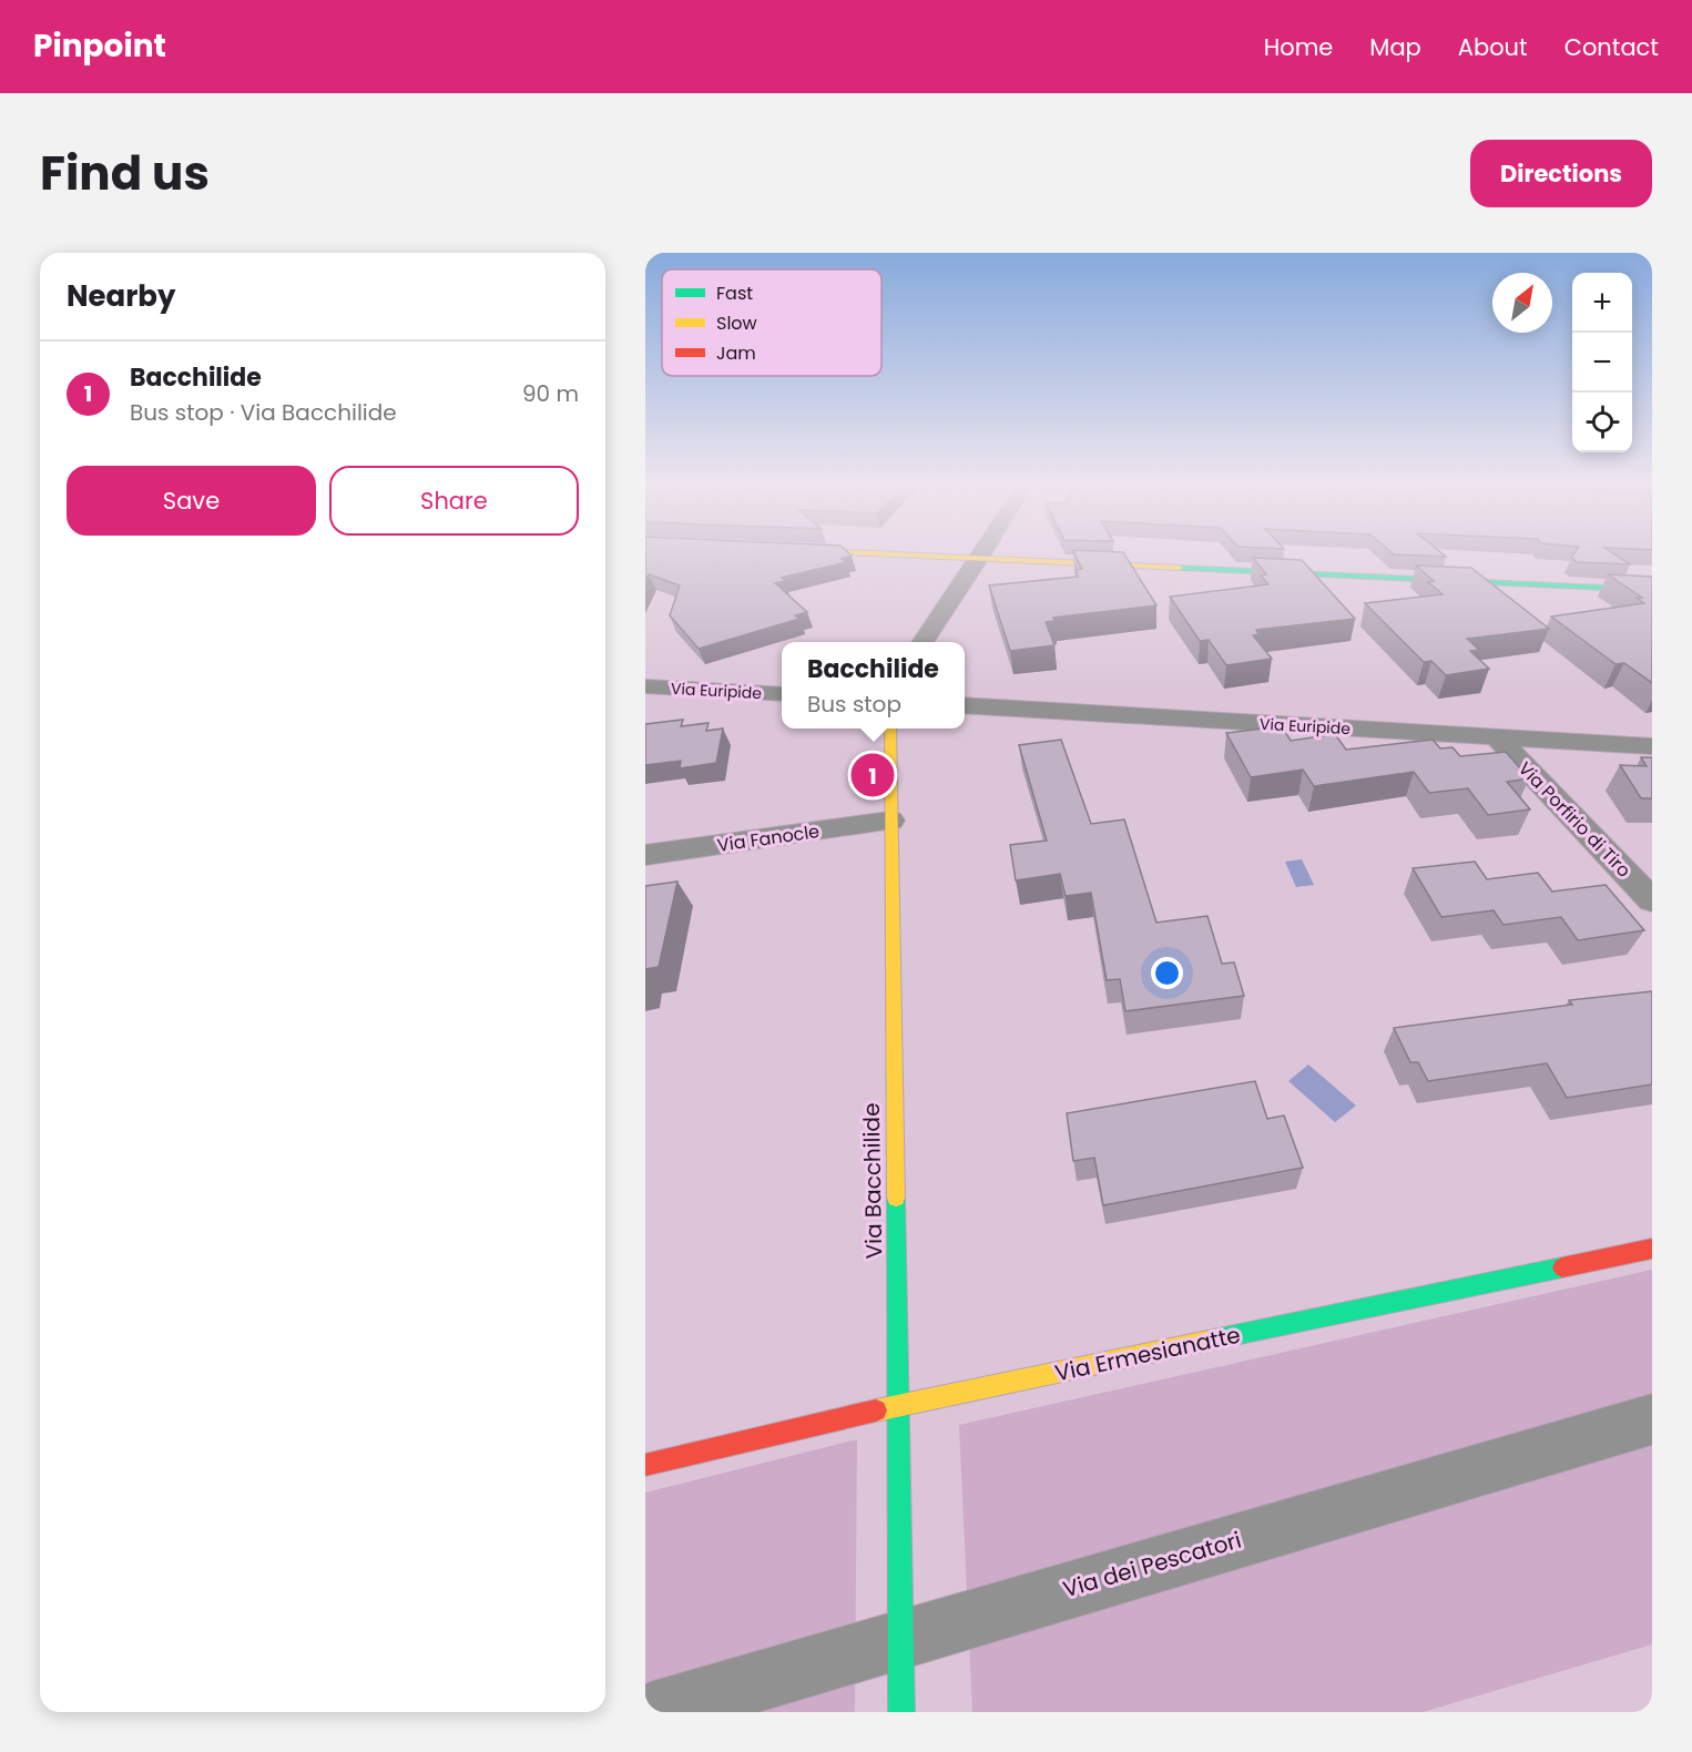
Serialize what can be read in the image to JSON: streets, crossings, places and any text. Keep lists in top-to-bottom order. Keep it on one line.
{"streets":{"street":["Via Euripide","Via Porfirio di Tiro","Via Fanocle","Via Bacchilide","Via Ermesianatte","Via dei Pescatori"]},"crossings":[["Via Euripide","Via Porfirio di Tiro"],["Via Fanocle","Via Bacchilide"],["Via Bacchilide","Via Ermesianatte"],["Via Bacchilide","Via dei Pescatori"]],"legend":["Fast","Slow","Jam"],"north":"top right","page":{"header":"Pinpoint","nav":["Home","Map","About","Contact"],"title":"Find us","buttons":["Directions",["Save","Share"]],"heading":"Nearby","map_buttons":["+","−"],"list":[{"mark":"1","name":"Bacchilide","note":"Bus stop · Via Bacchilide","value":"90 m"}],"popup":["Bacchilide","Bus stop"],"pins":"1"}}
